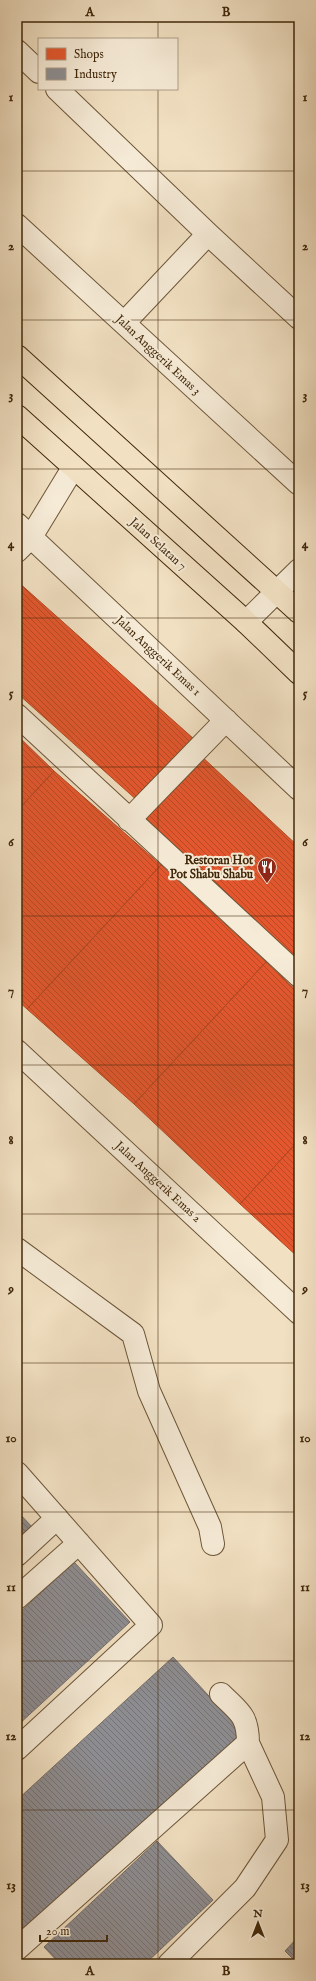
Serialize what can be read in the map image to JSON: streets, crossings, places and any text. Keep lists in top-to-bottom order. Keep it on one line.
{"streets":{"main road":["Jalan Selatan 7"],"street":["Jalan Anggerik Emas 3","Jalan Anggerik Emas 1","Jalan Anggerik Emas 2"]},"places":{"restaurant":["Restoran Hot Pot Shabu Shabu"]},"legend":["Shops","Industry"],"scale_bar":"20 m","north":"top","grid":{"columns":["A","B"],"rows":["1","2","3","4","5","6","7","8","9","10","11","12","13"]}}
